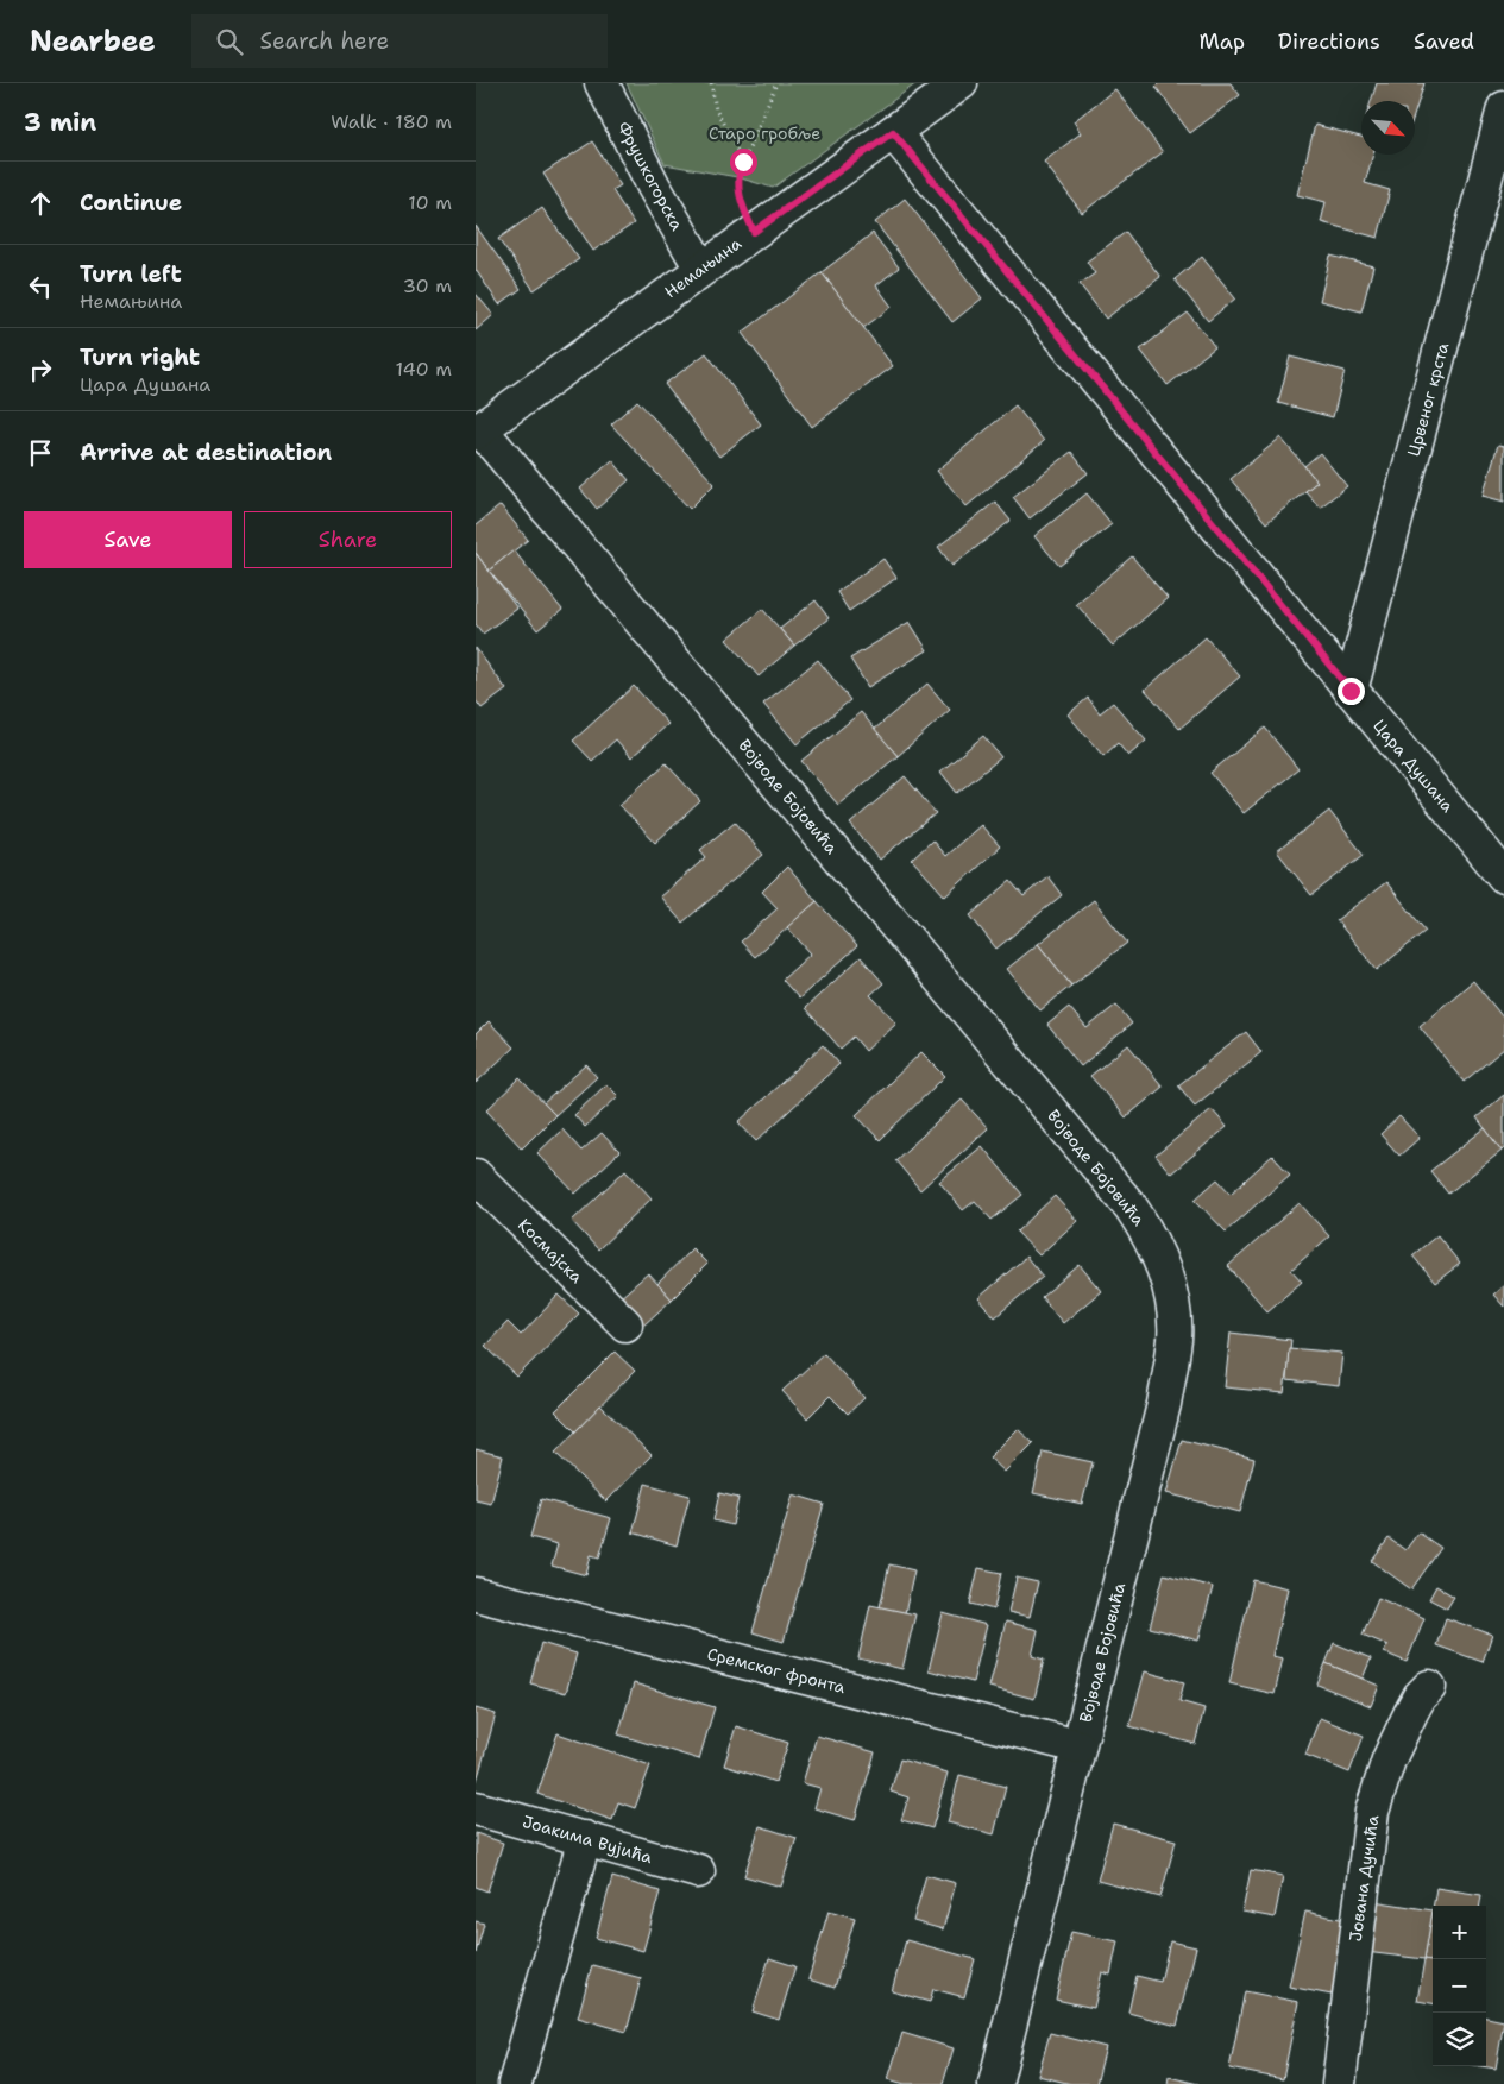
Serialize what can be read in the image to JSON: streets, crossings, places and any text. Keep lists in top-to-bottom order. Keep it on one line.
{"streets":{"street":["Фрушкогорска","Немањина","Црвеног крста","Цара Душана","Војводе Бојовића","Космајска","Сремског фронта","Јоакима Вујића","Јована Дучића"]},"crossings":[["Фрушкогорска","Немањина"],["Немањина","Цара Душана"],["Немањина","Војводе Бојовића"],["Црвеног крста","Цара Душана"],["Војводе Бојовића","Сремског фронта"]],"parks":["Старо гробље"],"north":"bottom right","page":{"header":"Nearbee","search":"Search here","nav":["Map","Directions","Saved"],"heading":["3 min","Walk · 180 m"],"list":[["Continue","10 m"],["Turn left","Немањина","30 m"],["Turn right","Цара Душана","140 m"],"Arrive at destination"],"buttons":["Save","Share"],"map_buttons":["+","−"]}}
